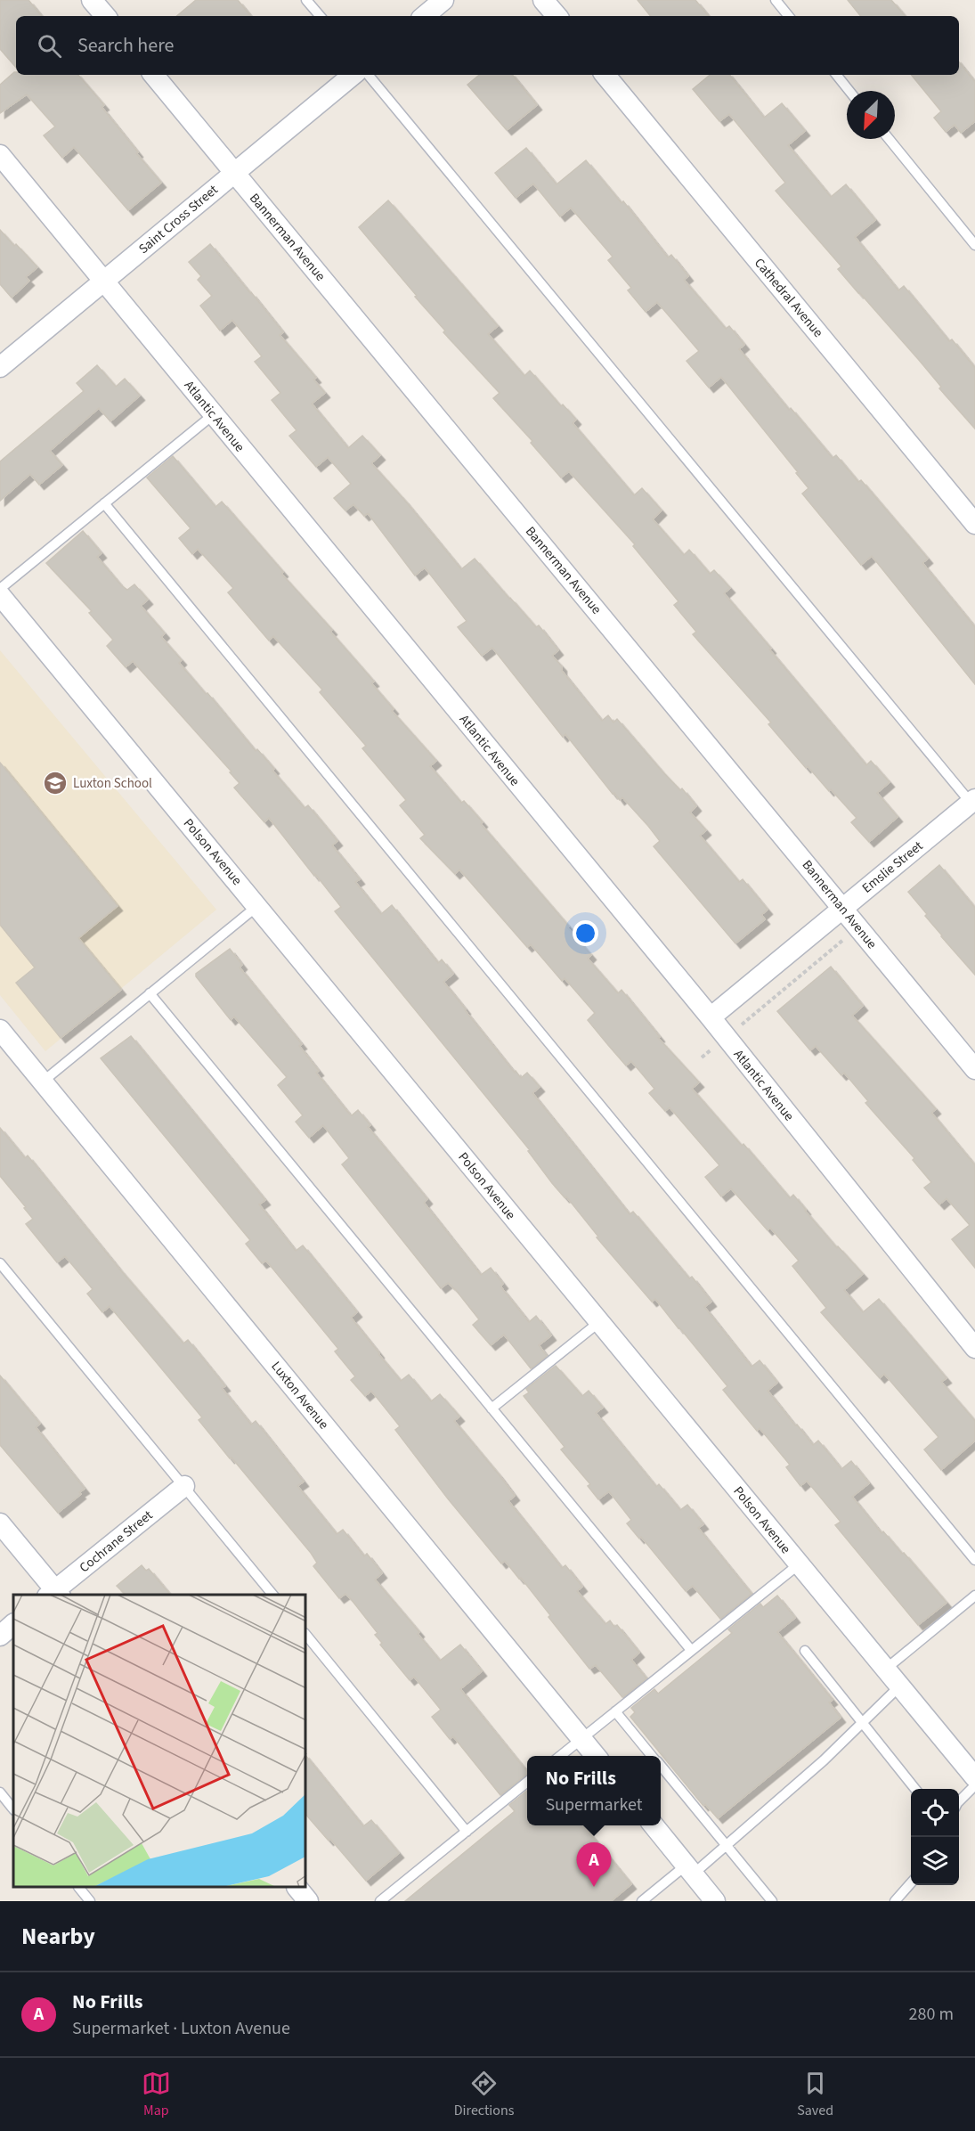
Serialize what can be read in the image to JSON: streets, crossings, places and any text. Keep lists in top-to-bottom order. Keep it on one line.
{"streets":{"street":["Saint Cross Street","Bannerman Avenue","Cathedral Avenue","Atlantic Avenue","Polson Avenue","Emslie Street","Luxton Avenue","Cochrane Street"]},"crossings":[["Saint Cross Street","Bannerman Avenue"],["Saint Cross Street","Atlantic Avenue"],["Bannerman Avenue","Emslie Street"],["Atlantic Avenue","Emslie Street"]],"places":{"school or university":["Luxton School"]},"north":"bottom left","page":{"search":"Search here","popup":["No Frills","Supermarket"],"pins":"A","heading":"Nearby","list":[{"mark":"A","name":"No Frills","note":"Supermarket · Luxton Avenue","value":"280 m"}],"nav":["Map","Directions","Saved"]}}
